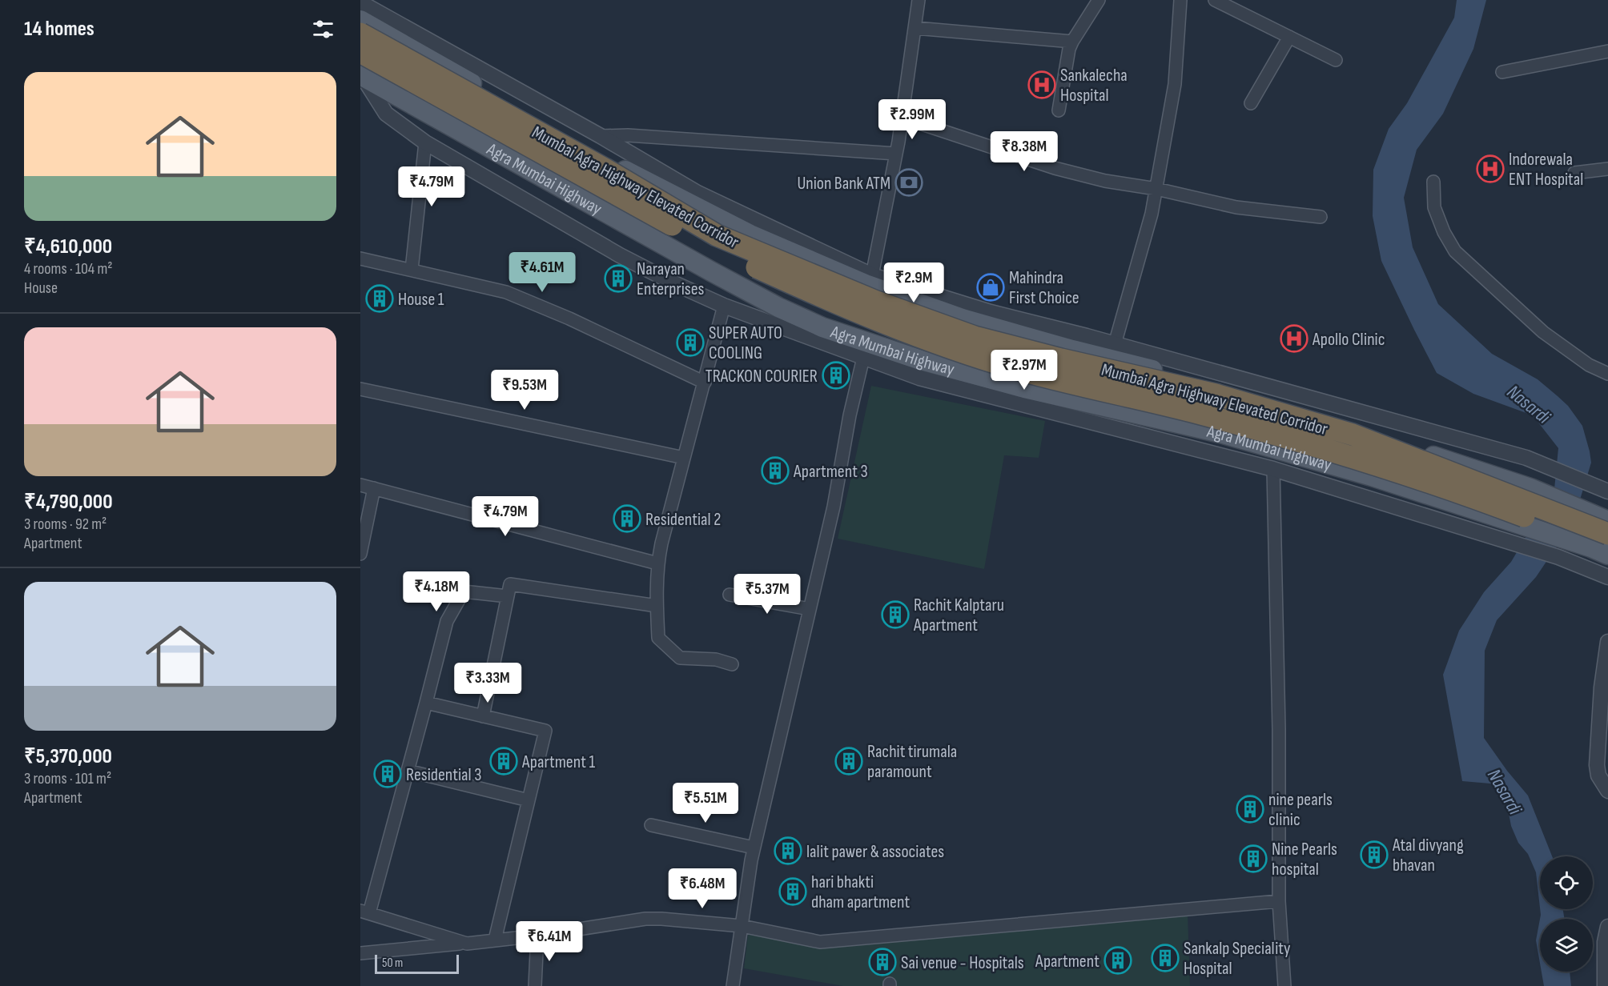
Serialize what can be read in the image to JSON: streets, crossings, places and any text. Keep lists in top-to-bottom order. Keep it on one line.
{"streets":{"highway":["Mumbai Agra Highway Elevated Corridor"],"main road":["Agra Mumbai Highway"]},"water":["Nasardi"],"places":{"hospital":["Sankalecha Hospital","Indorewala ENT Hospital","Apollo Clinic"],"bank":["Union Bank ATM"],"building":["Narayan Enterprises","House 1","SUPER AUTO COOLING","TRACKON COURIER","Apartment 3","Residential 2","Rachit Kalptaru Apartment","Apartment 1","Rachit tirumala paramount","Residential 3","nine pearls clinic","lalit pawer & associates","Atal divyang bhavan","Nine Pearls hospital","hari bhakti dham apartment","Sankalp Speciality Hospital","Apartment","Sai venue - Hospitals"],"shop":["Mahindra First Choice"]},"scale_bar":"50 m","page":{"heading":"14 homes","list":[{"name":"₹4,610,000","note":"4 rooms · 104 m² · House"},{"name":"₹4,790,000","note":"3 rooms · 92 m² · Apartment"},{"name":"₹5,370,000","note":"3 rooms · 101 m² · Apartment"}],"price":["₹2.99M","₹8.38M","₹4.79M","₹4.61M","₹2.9M","₹2.97M","₹9.53M","₹4.79M","₹4.18M","₹5.37M","₹3.33M","₹5.51M","₹6.48M","₹6.41M"],"scale":"50 m"}}
